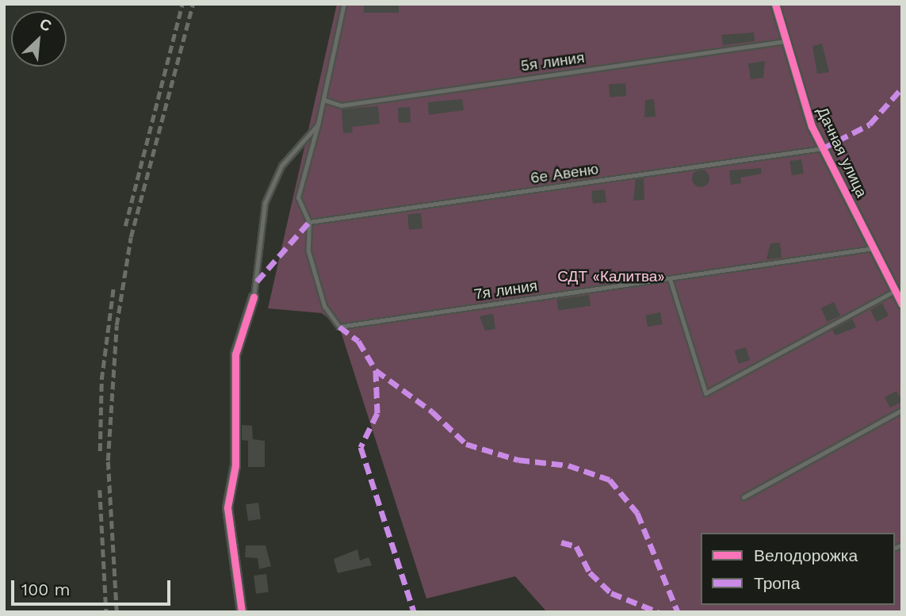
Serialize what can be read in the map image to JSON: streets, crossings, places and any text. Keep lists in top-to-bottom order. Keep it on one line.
{"streets":{"street":["Дачная улица"],"lane":["5я линия","6е Авеню","7я линия"]},"crossings":[["5я линия","Дачная улица"],["Дачная улица","6е Авеню"],["Дачная улица","7я линия"],["6е Авеню","7я линия"]],"parks":["СДТ «Калитва»"],"legend":["Велодорожка","Тропа"],"scale_bar":"100 m","north":"top right"}
